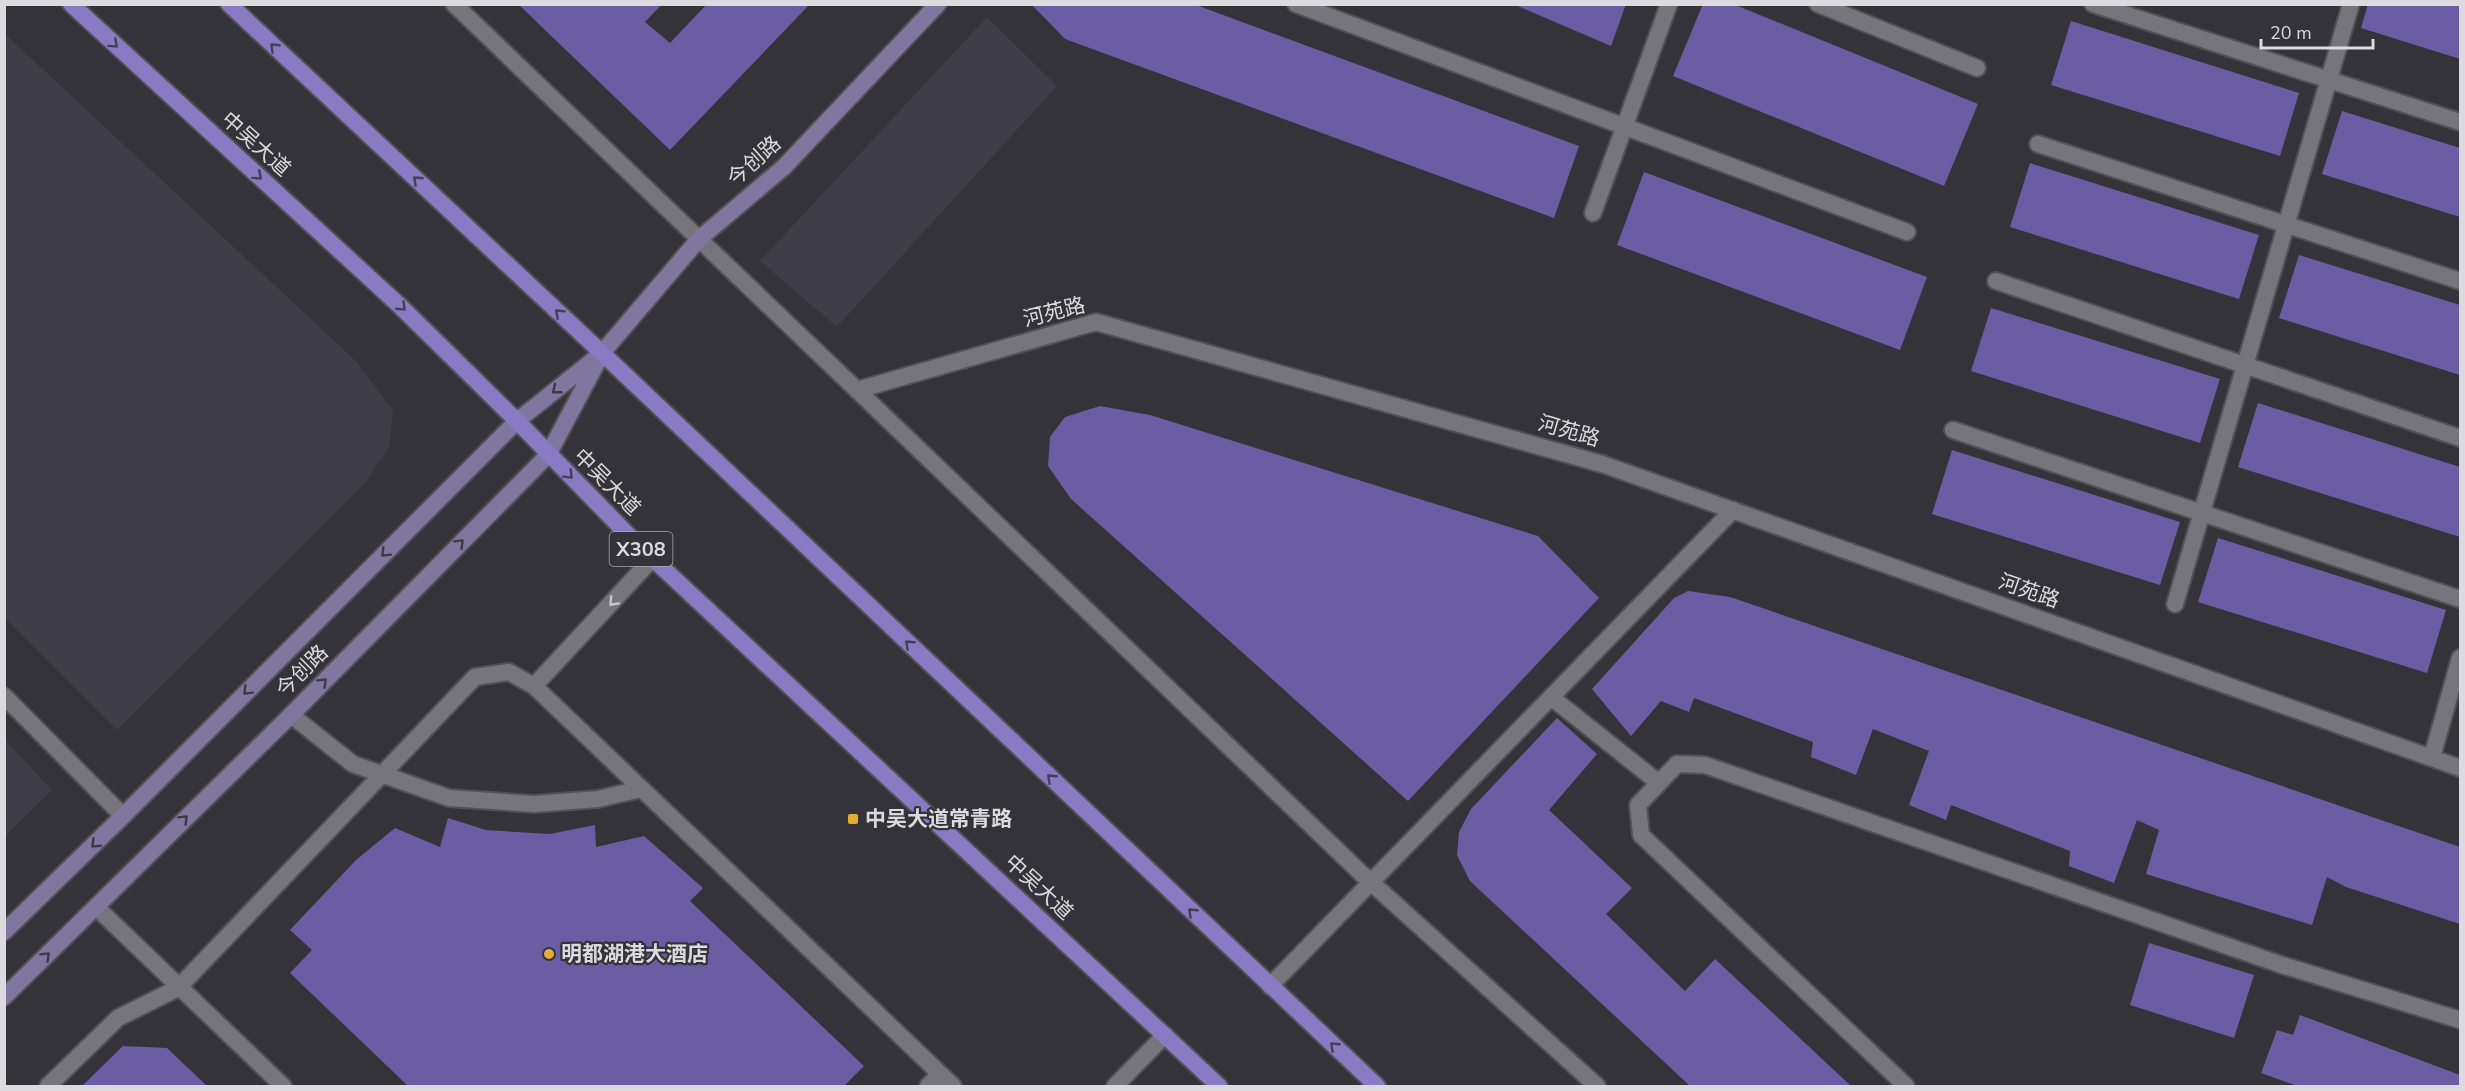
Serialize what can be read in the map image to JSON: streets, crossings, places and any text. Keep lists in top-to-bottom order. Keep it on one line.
{"streets":{"main road":["中吴大道","今创路","X308"],"street":["河苑路"]},"crossings":[["中吴大道","今创路"]],"places":{"transit":["中吴大道常青路"],"other":["明都湖港大酒店"]},"scale_bar":"20 m"}
